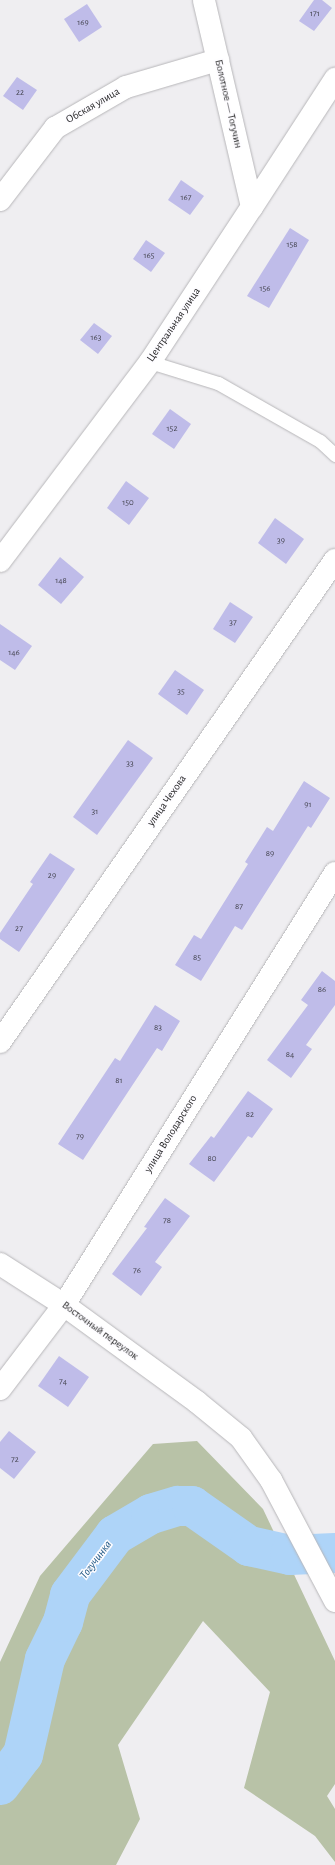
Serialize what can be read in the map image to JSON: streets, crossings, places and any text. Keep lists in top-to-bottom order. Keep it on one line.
{"streets":{"street":["Болотное — Тогучин","Обская улица","Центральная улица","улица Чехова","улица Володарского","Восточный переулок"]},"crossings":[["Болотное — Тогучин","Обская улица"],["Болотное — Тогучин","Центральная улица"],["улица Володарского","Восточный переулок"]],"water":["Тогучинка"],"house_numbers":["171","169","22","167","158","165","156","163","152","150","39","148","37","146","35","33","91","31","89","29","87","27","85","86","83","84","81","82","79","80","78","76","74","72"]}
